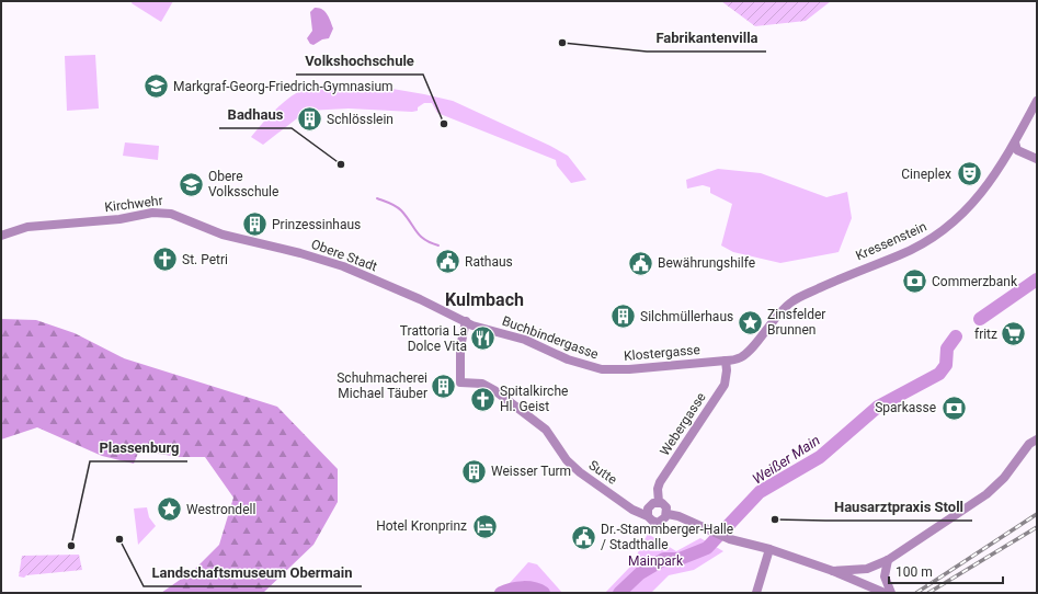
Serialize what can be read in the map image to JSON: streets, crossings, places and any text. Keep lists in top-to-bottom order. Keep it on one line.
{"streets":{"street":["Kirchwehr","Kressenstein","Obere Stadt","Buchbindergasse","Klostergasse","Webergasse","Sutte"]},"crossings":[["Kirchwehr","Obere Stadt"],["Kressenstein","Klostergasse"],["Obere Stadt","Buchbindergasse"],["Obere Stadt","Sutte"],["Buchbindergasse","Klostergasse"],["Buchbindergasse","Sutte"],["Klostergasse","Webergasse"],["Webergasse","Sutte"]],"districts":["Kulmbach"],"water":["Weißer Main"],"parks":["Mainpark"],"places":{"other":["Fabrikantenvilla","Volkshochschule","Badhaus","Hausarztpraxis Stoll","Landschaftsmuseum Obermain","Plassenburg"],"school or university":["Markgraf-Georg-Friedrich-Gymnasium","Obere Volksschule"],"building":["Schlösslein","Prinzessinhaus","Silchmüllerhaus","Schuhmacherei Michael Täuber","Weisser Turm"],"theatre":["Cineplex"],"church":["St. Petri","Spitalkirche Hl. Geist"],"public building":["Rathaus","Bewährungshilfe","Dr.-Stammberger-Halle / Stadthalle"],"bank":["Commerzbank","Sparkasse"],"place":["Zinsfelder Brunnen","Westrondell"],"supermarket":["fritz"],"restaurant":["Trattoria La Dolce Vita"],"hotel":["Hotel Kronprinz"]},"scale_bar":"100 m"}
